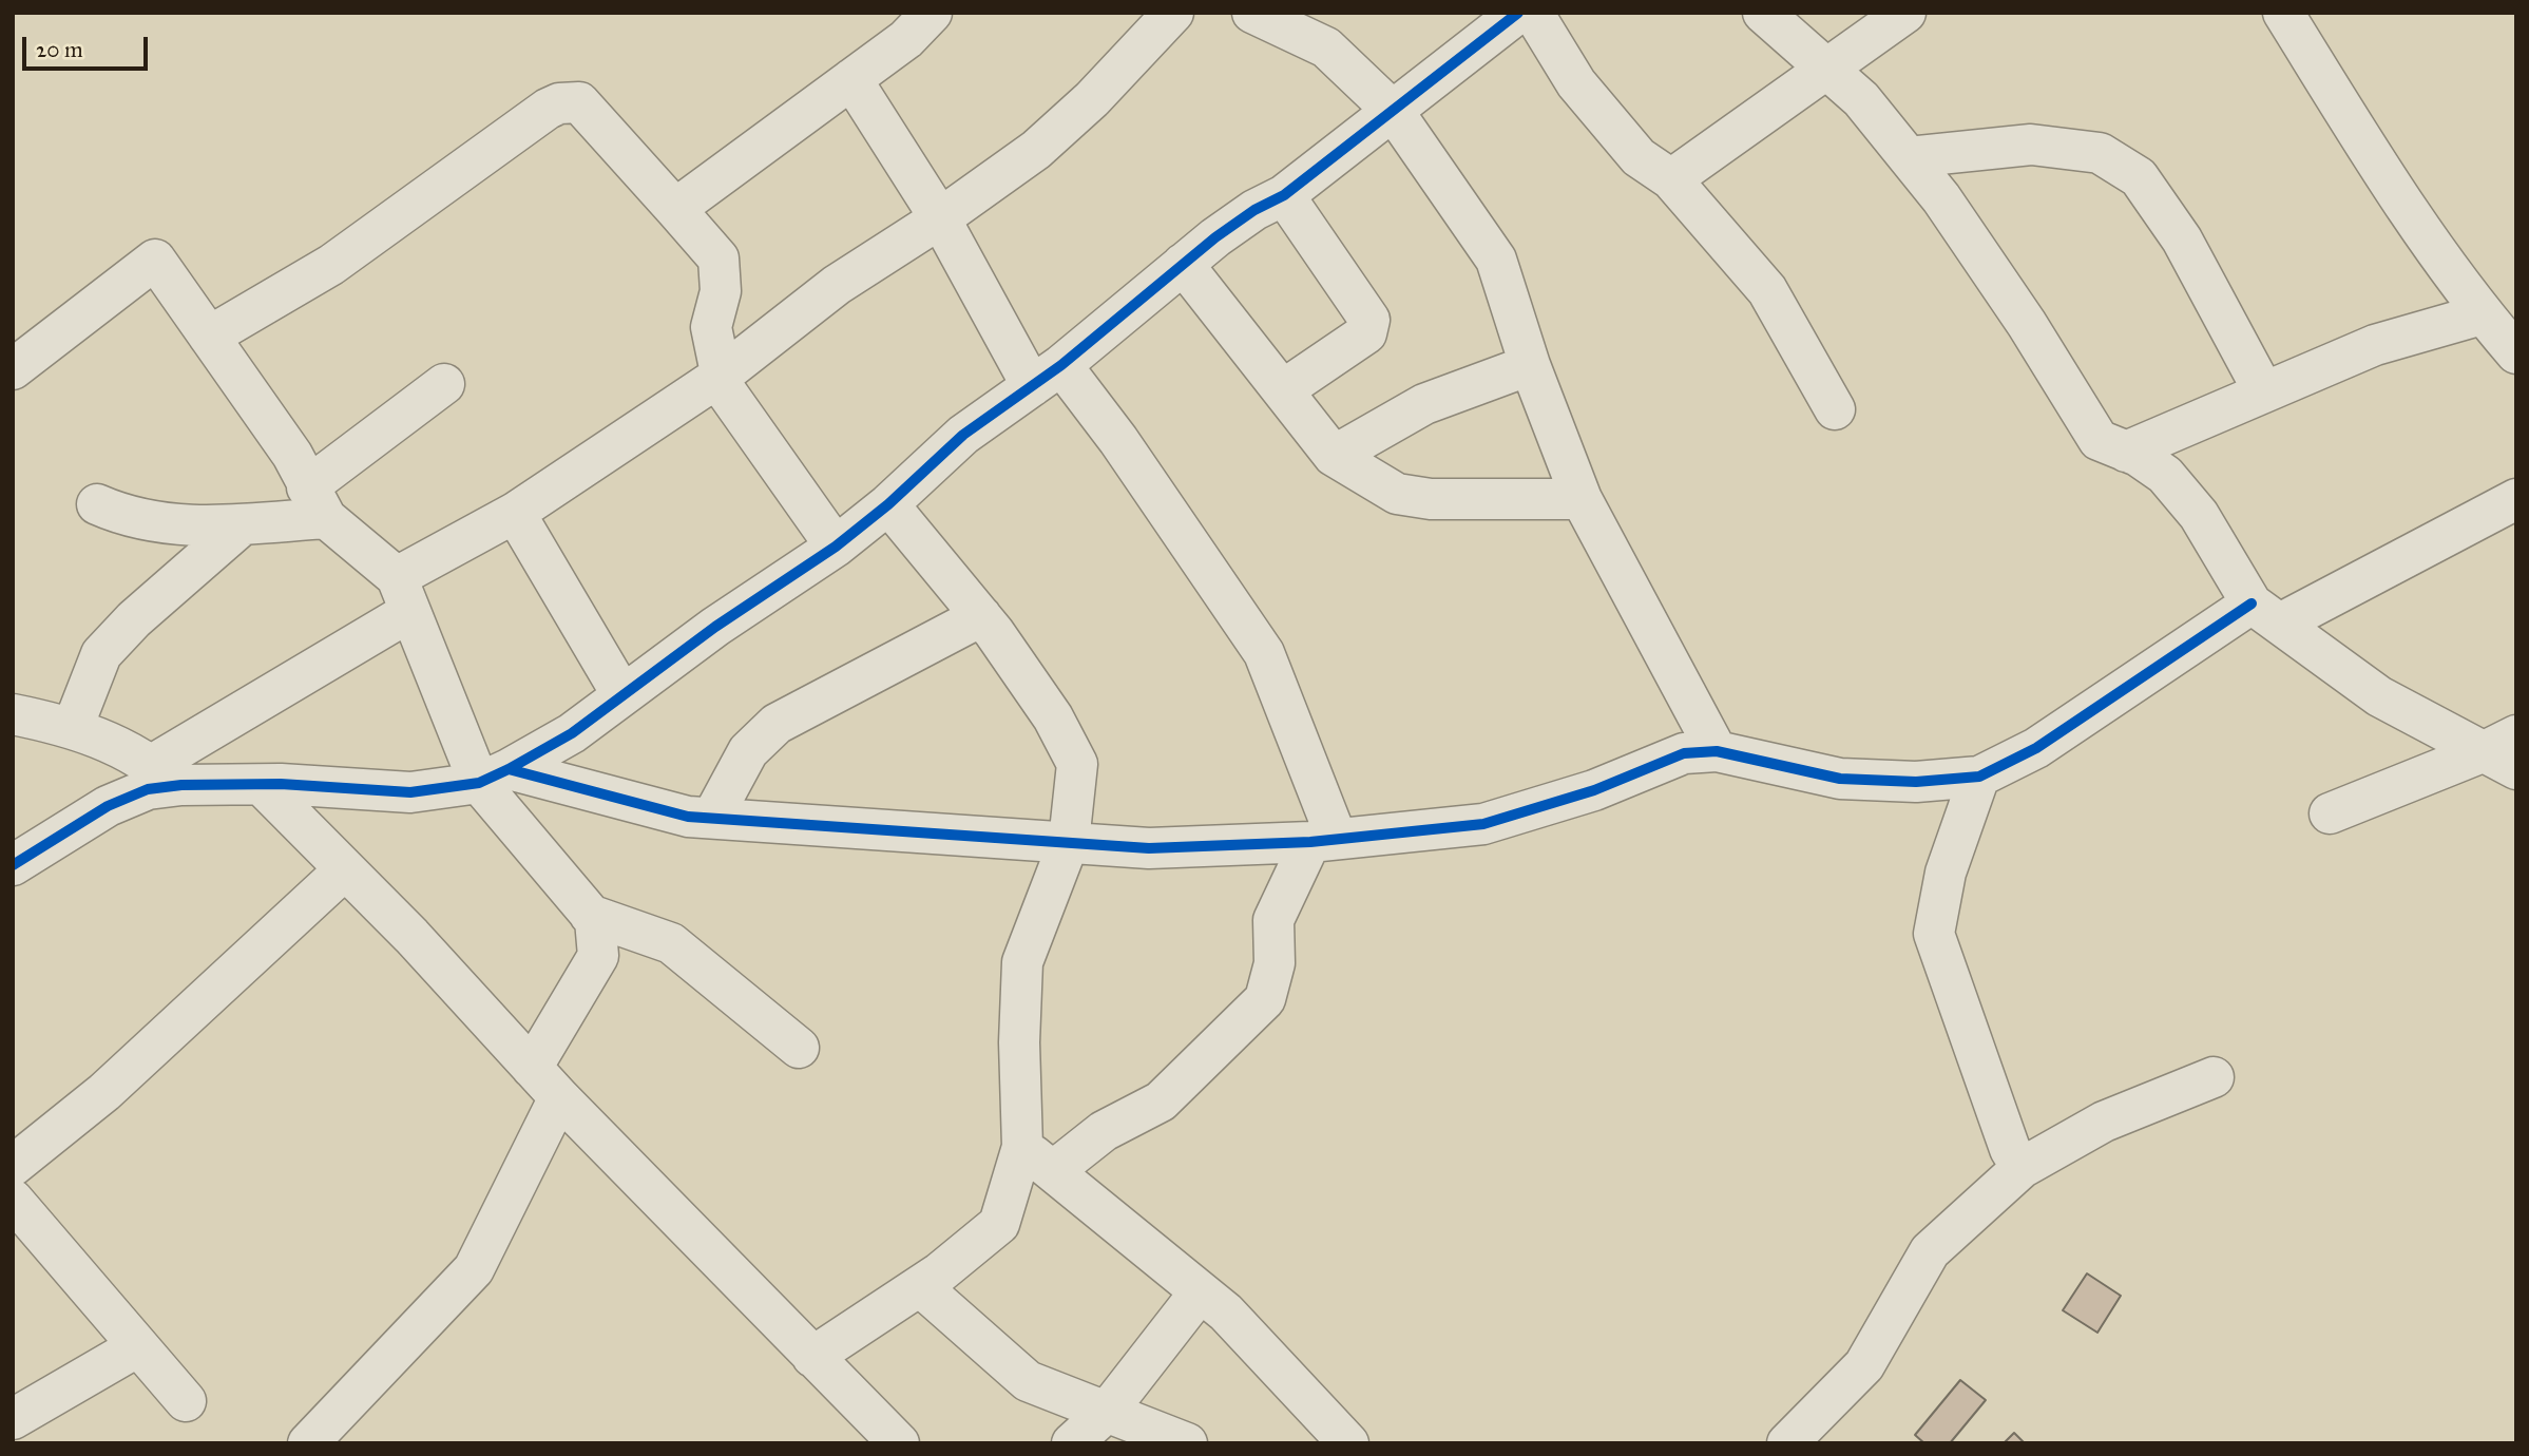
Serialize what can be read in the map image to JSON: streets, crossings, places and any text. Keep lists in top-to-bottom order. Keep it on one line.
{"scale_bar":"20 m"}
